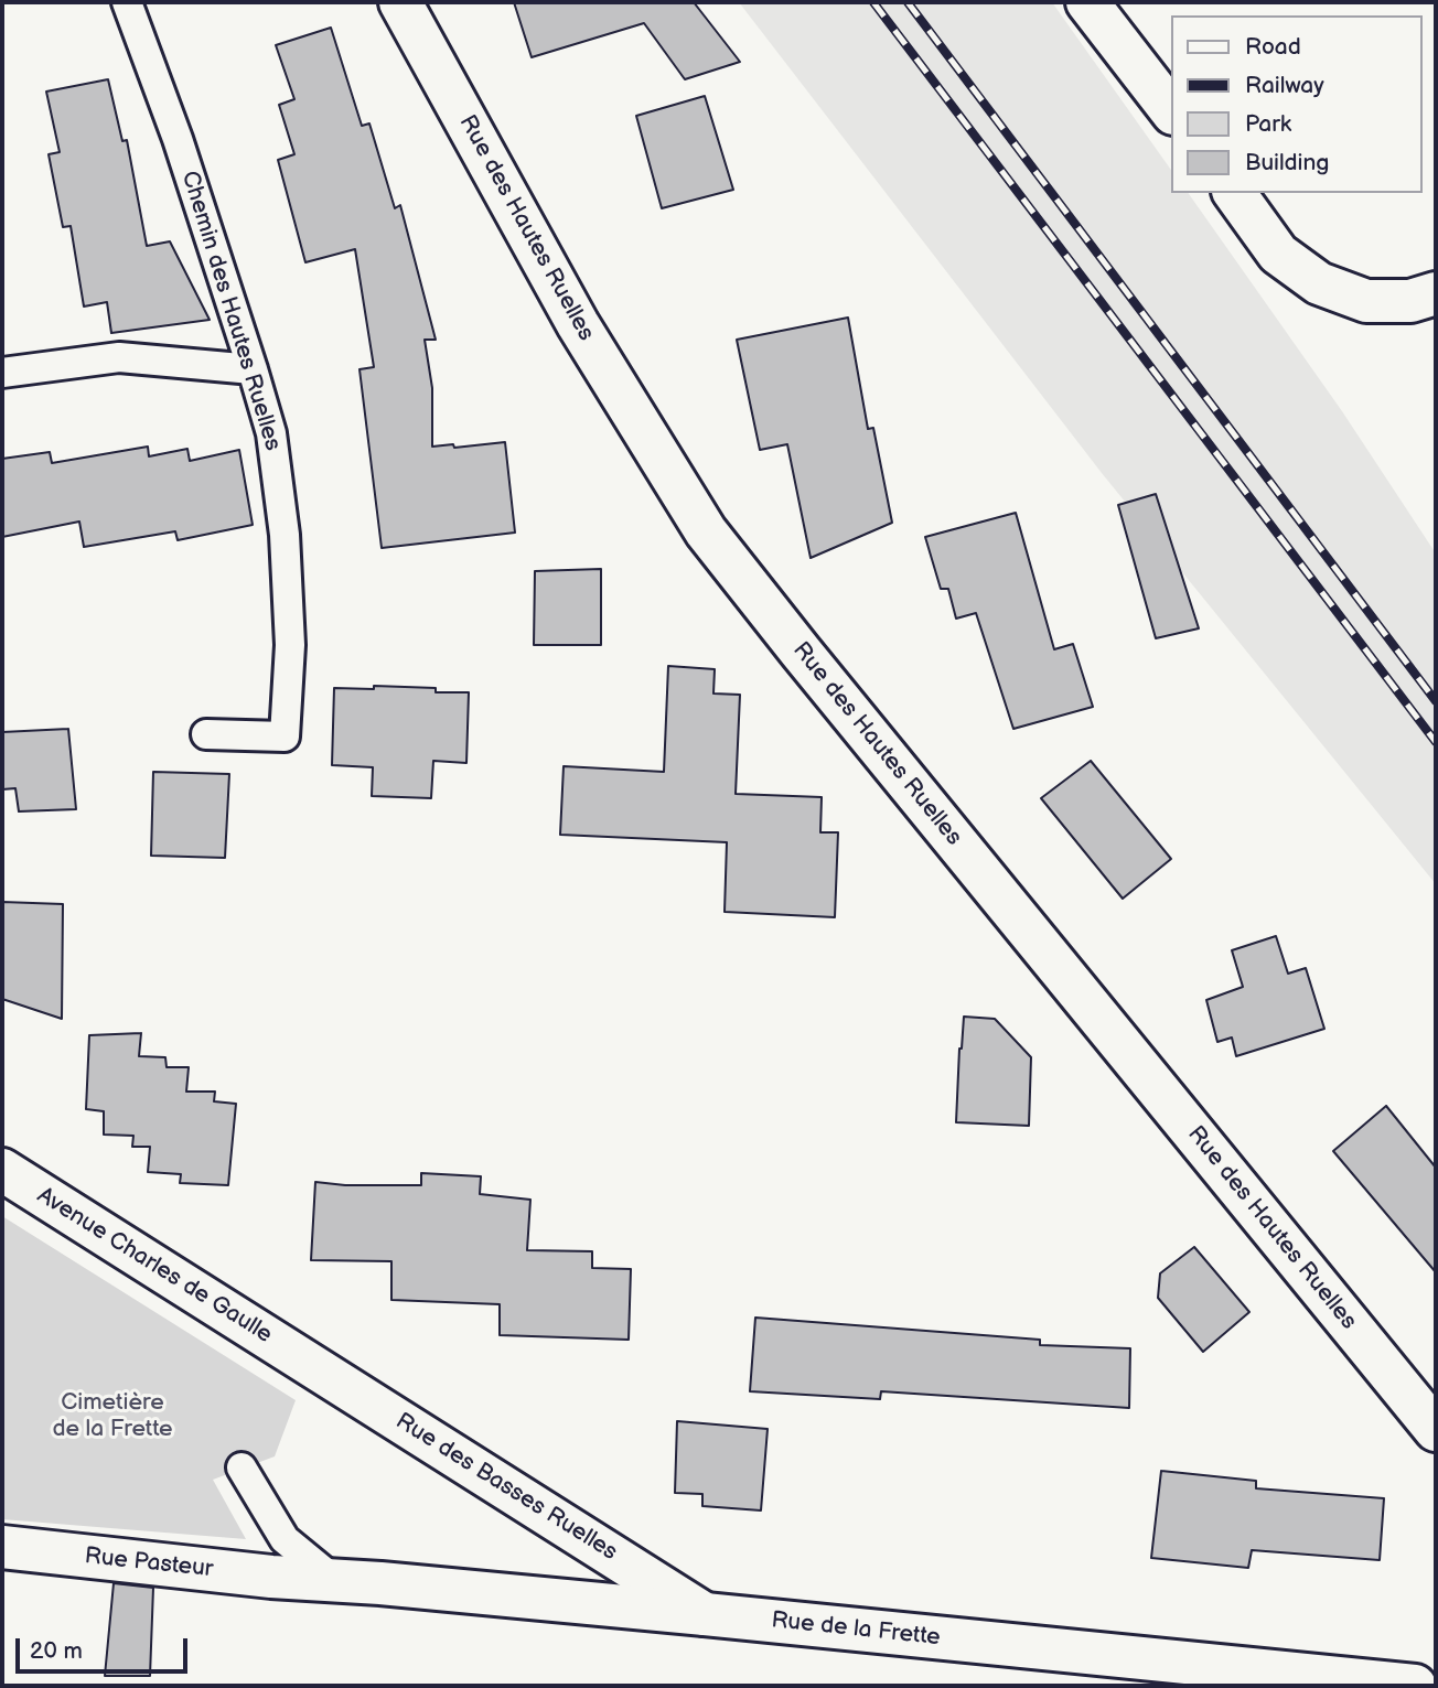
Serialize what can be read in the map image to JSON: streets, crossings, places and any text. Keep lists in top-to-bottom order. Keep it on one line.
{"streets":{"street":["Rue des Hautes Ruelles","Avenue Charles de Gaulle","Rue des Basses Ruelles","Rue Pasteur","Rue de la Frette"],"lane":["Chemin des Hautes Ruelles"]},"crossings":[["Avenue Charles de Gaulle","Rue des Basses Ruelles"],["Rue des Basses Ruelles","Rue de la Frette"],["Rue Pasteur","Rue de la Frette"]],"parks":["Cimetière de la Frette"],"legend":["Road","Railway","Park","Building"],"scale_bar":"20 m"}
